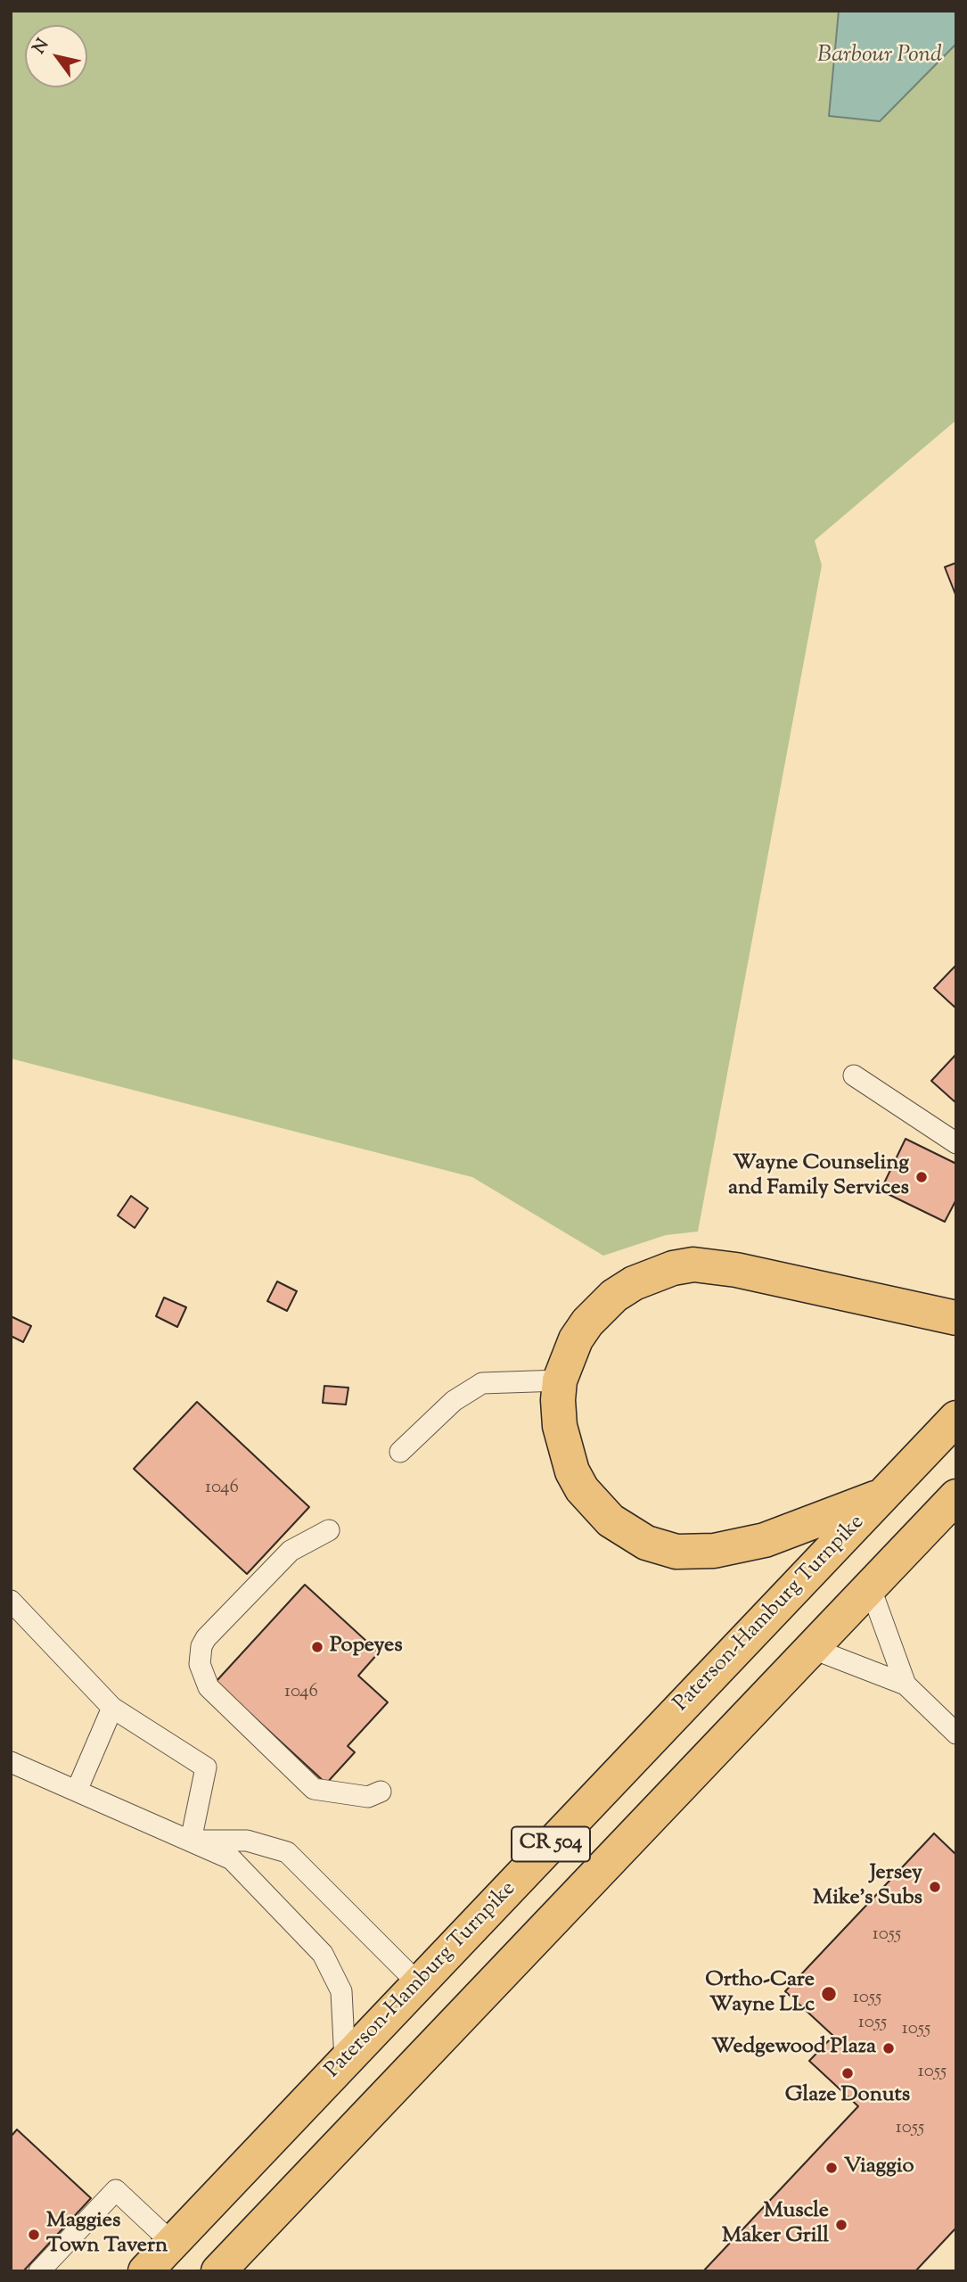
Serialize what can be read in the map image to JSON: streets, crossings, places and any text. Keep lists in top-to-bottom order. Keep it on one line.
{"streets":{"main road":["Paterson-Hamburg Turnpike","CR 504"]},"water":["Barbour Pond"],"places":["Wayne Counseling and Family Services","Popeyes","Jersey Mike's Subs","Ortho-Care Wayne LLc","Wedgewood Plaza","Glaze Donuts","Viaggio","Muscle Maker Grill","Maggies Town Tavern"],"house_numbers":["1046","1046","1055","1055","1055","1055","1055","1055"],"north":"top left"}
